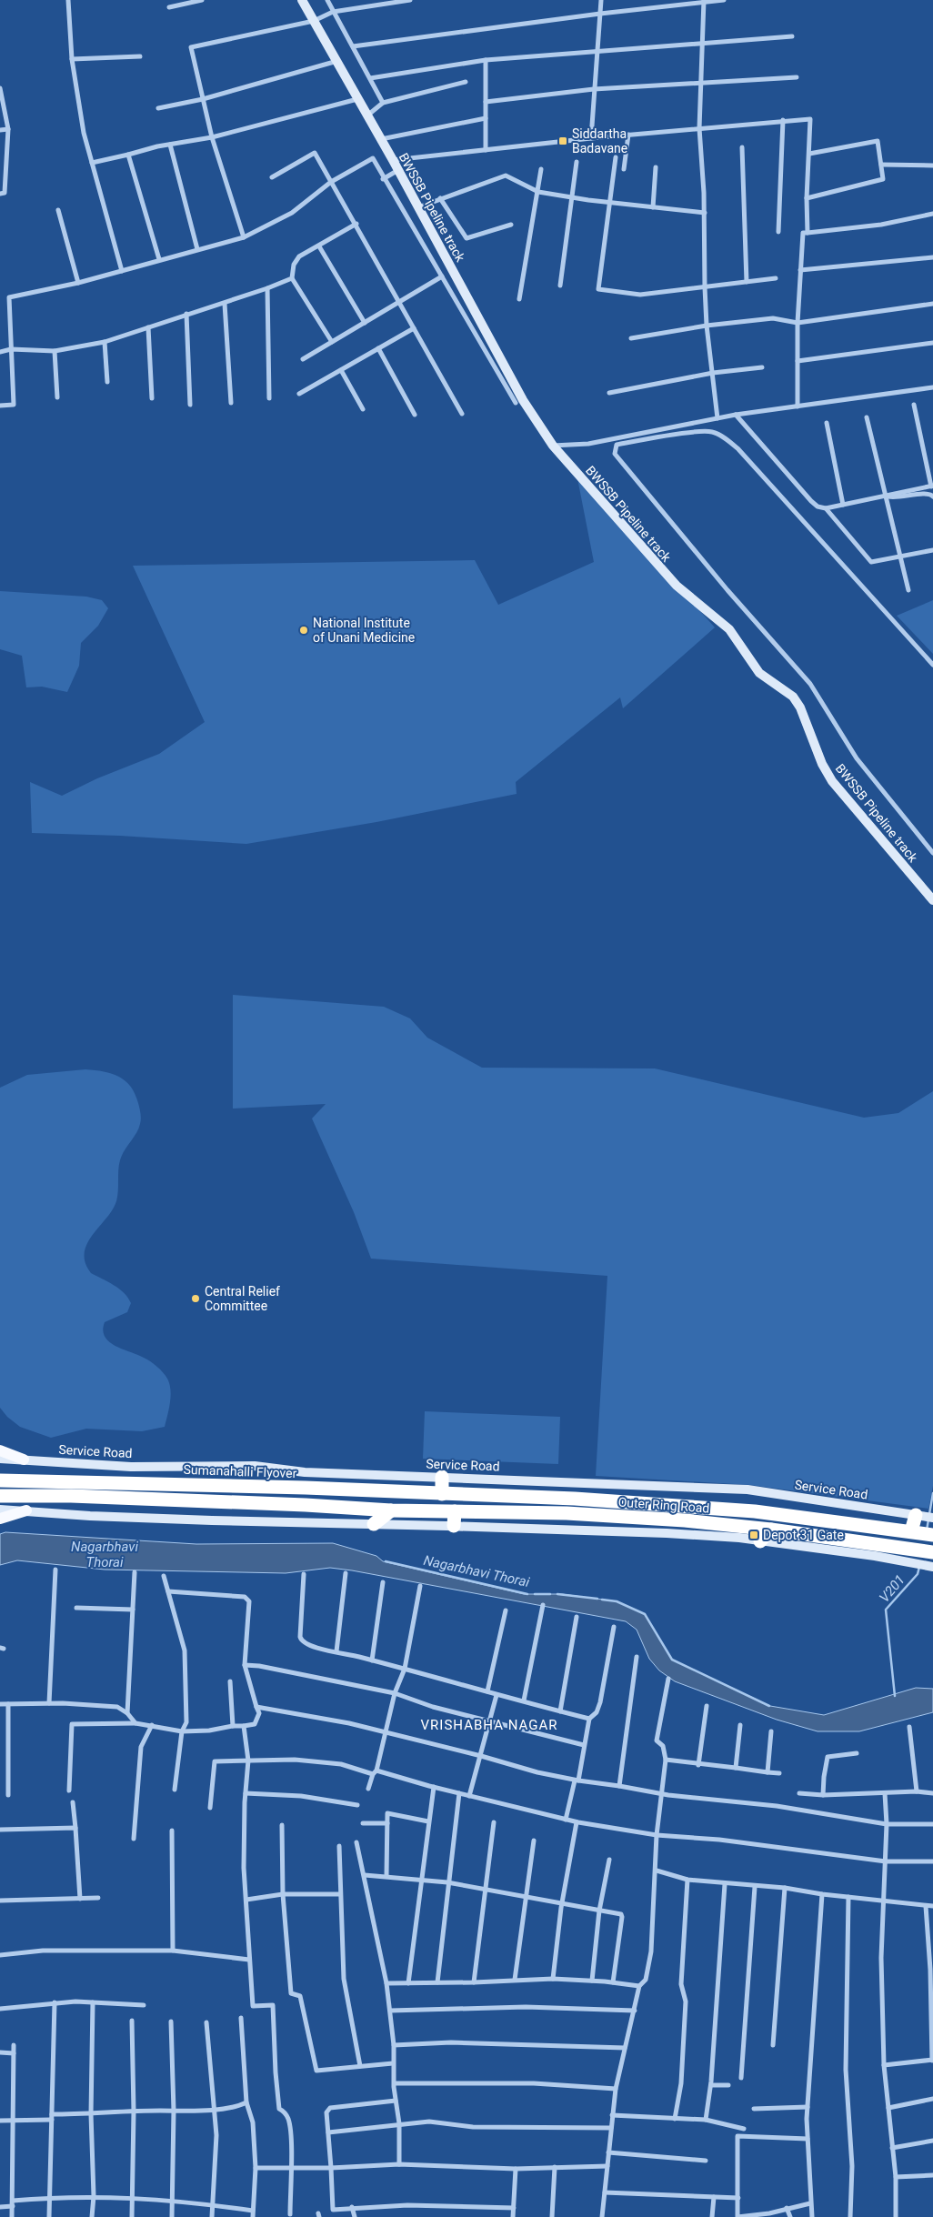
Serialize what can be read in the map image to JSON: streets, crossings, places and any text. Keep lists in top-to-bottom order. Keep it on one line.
{"streets":{"highway":["Sumanahalli Flyover","Outer Ring Road"],"street":["BWSSB Pipeline track","Service Road"]},"crossings":[["Sumanahalli Flyover","Outer Ring Road"]],"districts":["VRISHABHA NAGAR"],"water":["Nagarbhavi Thorai","V201"],"places":{"transit":["Siddartha Badavane","Depot 31 Gate"],"other":["National Institute of Unani Medicine","Central Relief Committee"]}}
